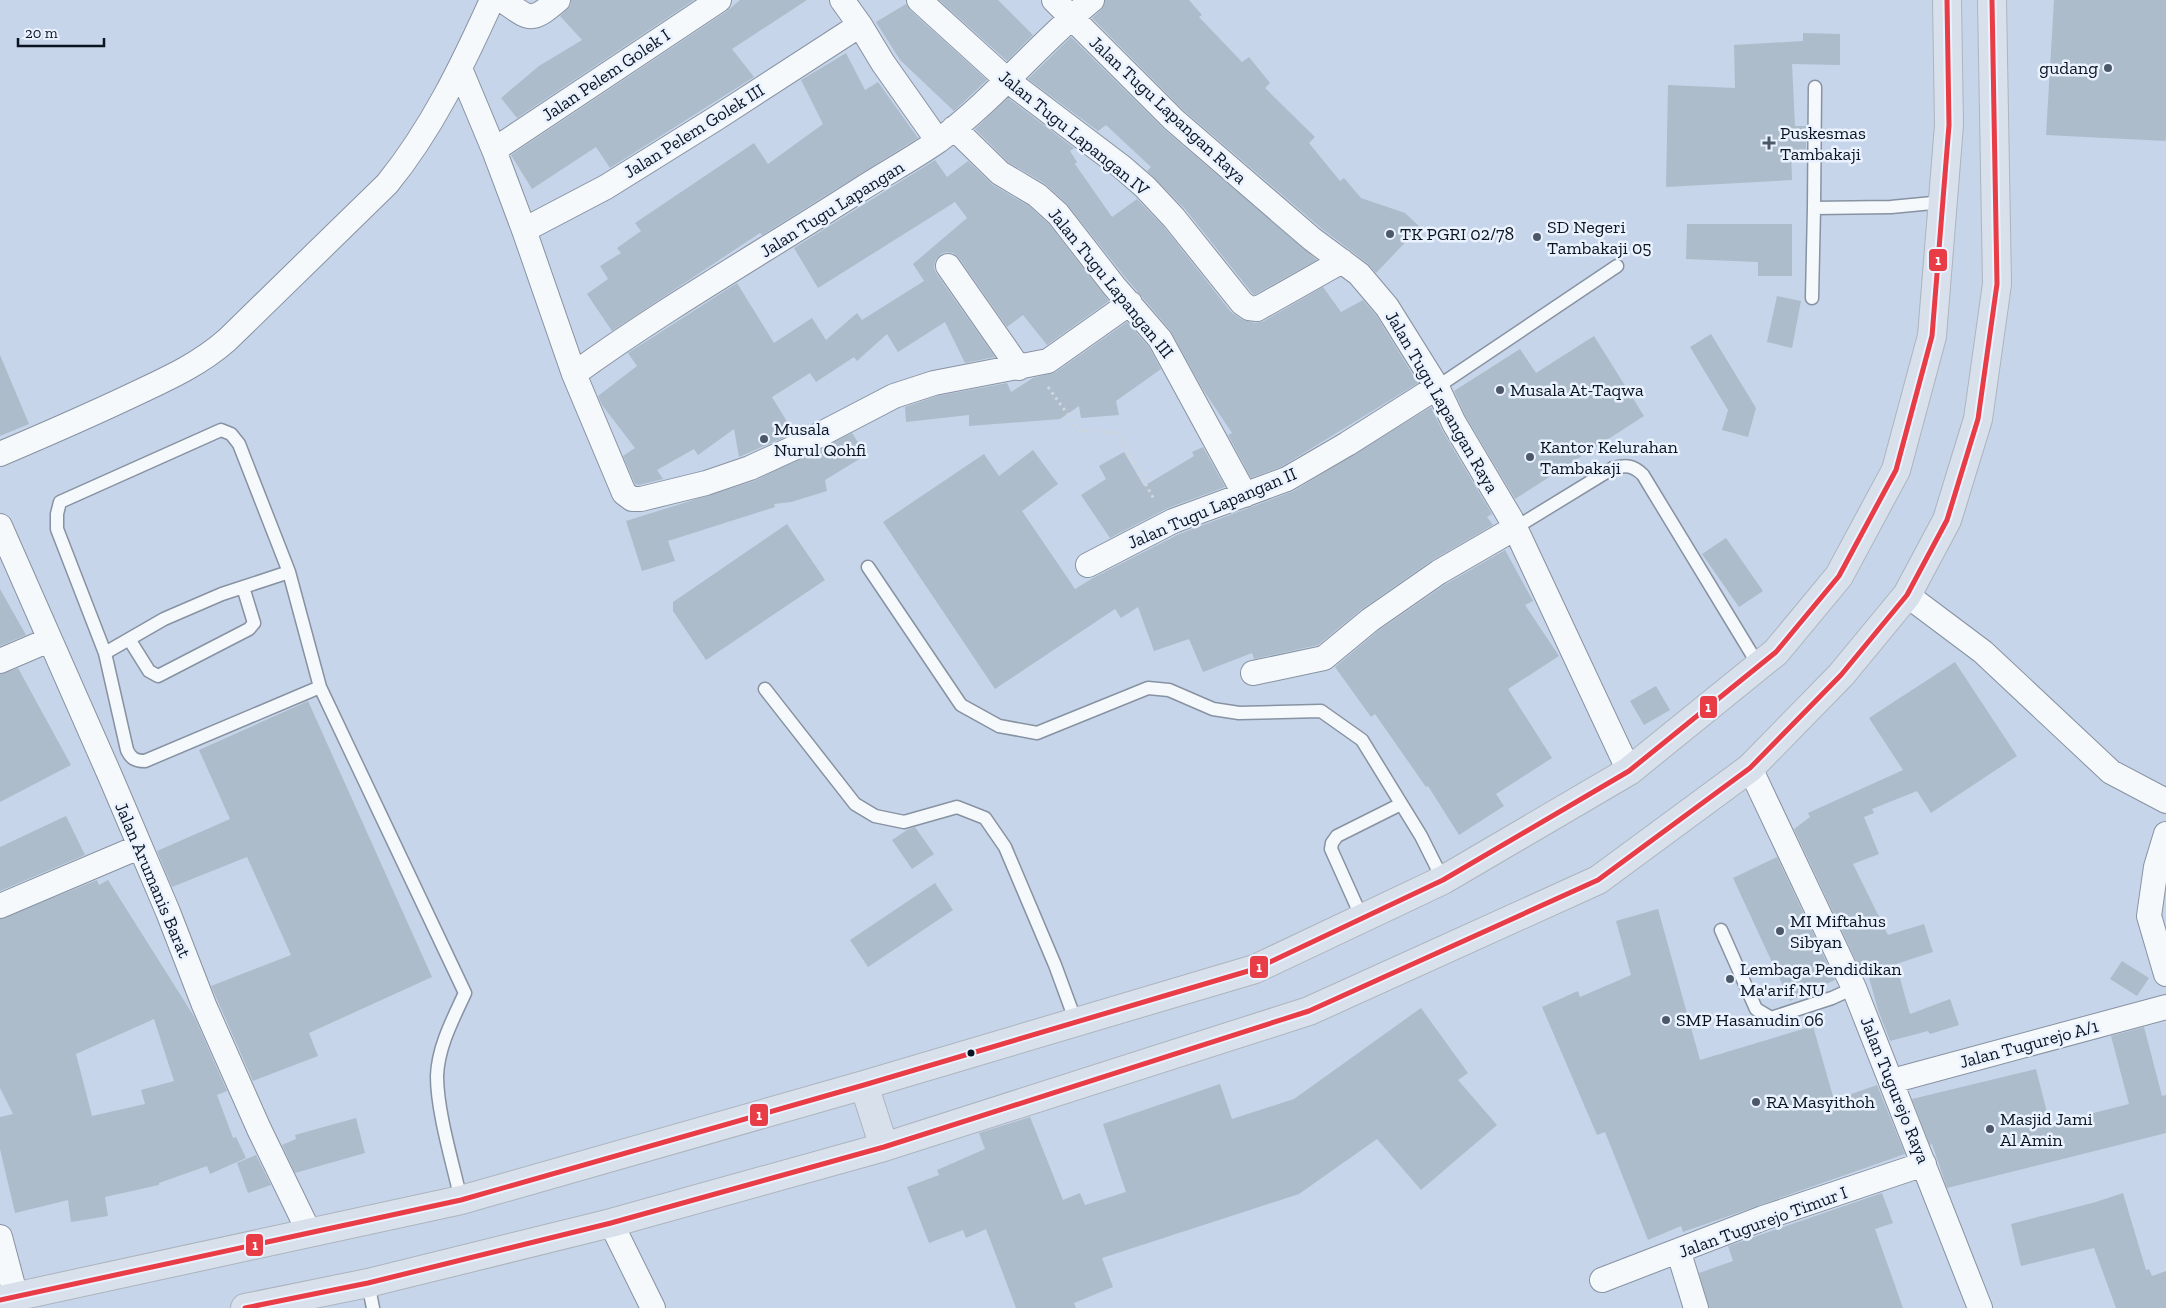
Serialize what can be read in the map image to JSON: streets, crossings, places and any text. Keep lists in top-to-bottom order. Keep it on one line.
{"streets":{"street":["Jalan Pelem Golek I","Jalan Tugu Lapangan Raya","Jalan Pelem Golek III","Jalan Tugu Lapangan IV","Jalan Tugu Lapangan","Jalan Tugu Lapangan III","Jalan Tugu Lapangan II","Jalan Arumanis Barat","Jalan Tugurejo A/1","Jalan Tugurejo Raya","Jalan Tugurejo Timur I"]},"crossings":[["Jalan Tugu Lapangan Raya","Jalan Tugu Lapangan IV"],["Jalan Tugu Lapangan Raya","Jalan Tugu Lapangan"],["Jalan Tugu Lapangan Raya","Jalan Tugu Lapangan II"],["Jalan Pelem Golek III","Jalan Tugu Lapangan III"],["Jalan Tugu Lapangan IV","Jalan Tugu Lapangan"],["Jalan Tugu Lapangan","Jalan Tugu Lapangan III"],["Jalan Tugu Lapangan III","Jalan Tugu Lapangan II"],["Jalan Tugurejo A/1","Jalan Tugurejo Raya"],["Jalan Tugurejo Raya","Jalan Tugurejo Timur I"]],"places":{"other":["gudang","TK PGRI 02/78","SD Negeri Tambakaji 05","Musala At-Taqwa","Musala Nurul Qohfi","Kantor Kelurahan Tambakaji","MI Miftahus Sibyan","Lembaga Pendidikan Ma'arif NU","SMP Hasanudin 06","RA Masyithoh","Masjid Jami Al Amin"],"health":["Puskesmas Tambakaji"]},"lines":["transit line 1"],"scale_bar":"20 m"}
